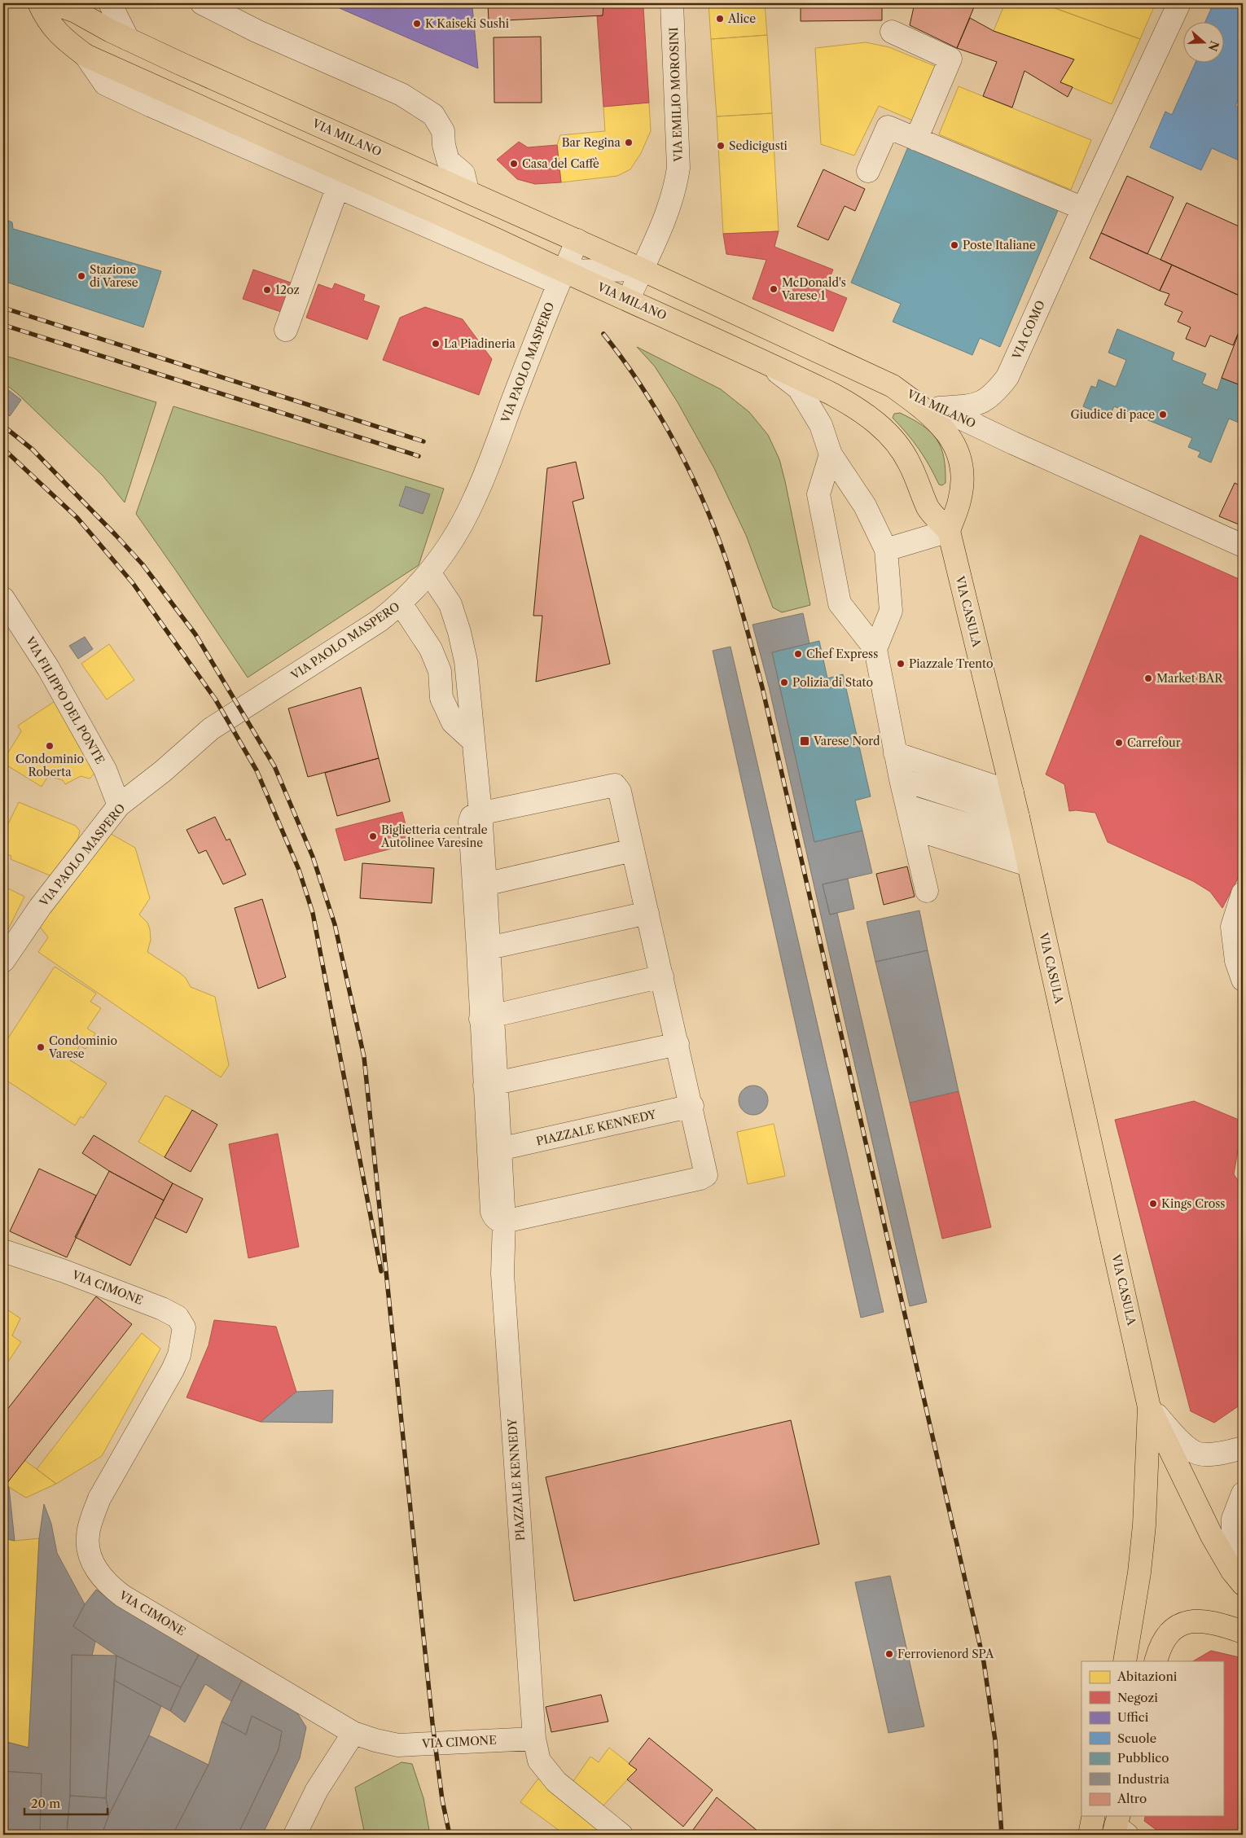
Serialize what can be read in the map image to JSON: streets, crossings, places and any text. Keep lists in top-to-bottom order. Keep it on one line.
{"streets":{"main road":["VIA MILANO","VIA CASULA"],"street":["VIA EMILIO MOROSINI","VIA COMO","VIA PAOLO MASPERO","VIA FILIPPO DEL PONTE","PIAZZALE KENNEDY","VIA CIMONE"]},"crossings":[["VIA EMILIO MOROSINI","VIA MILANO"],["VIA MILANO","VIA COMO"],["VIA MILANO","VIA PAOLO MASPERO"],["VIA MILANO","VIA CASULA"],["VIA PAOLO MASPERO","VIA FILIPPO DEL PONTE"],["VIA PAOLO MASPERO","PIAZZALE KENNEDY"],["PIAZZALE KENNEDY","VIA CIMONE"]],"places":{"other":["Alice","K Kaiseki Sushi","Bar Regina","Sedicigusti","Casa del Caffè","Poste Italiane","Stazione di Varese","McDonald's Varese 1","12oz","La Piadineria","Giudice di pace","Chef Express","Piazzale Trento","Market BAR","Polizia di Stato","Carrefour","Condominio Roberta","Biglietteria centrale Autolinee Varesine","Condominio Varese","Kings Cross","Ferrovienord SPA"],"transit":["Varese Nord"]},"legend":["Abitazioni","Negozi","Uffici","Scuole","Pubblico","Industria","Altro"],"scale_bar":"20 m","north":"right"}
